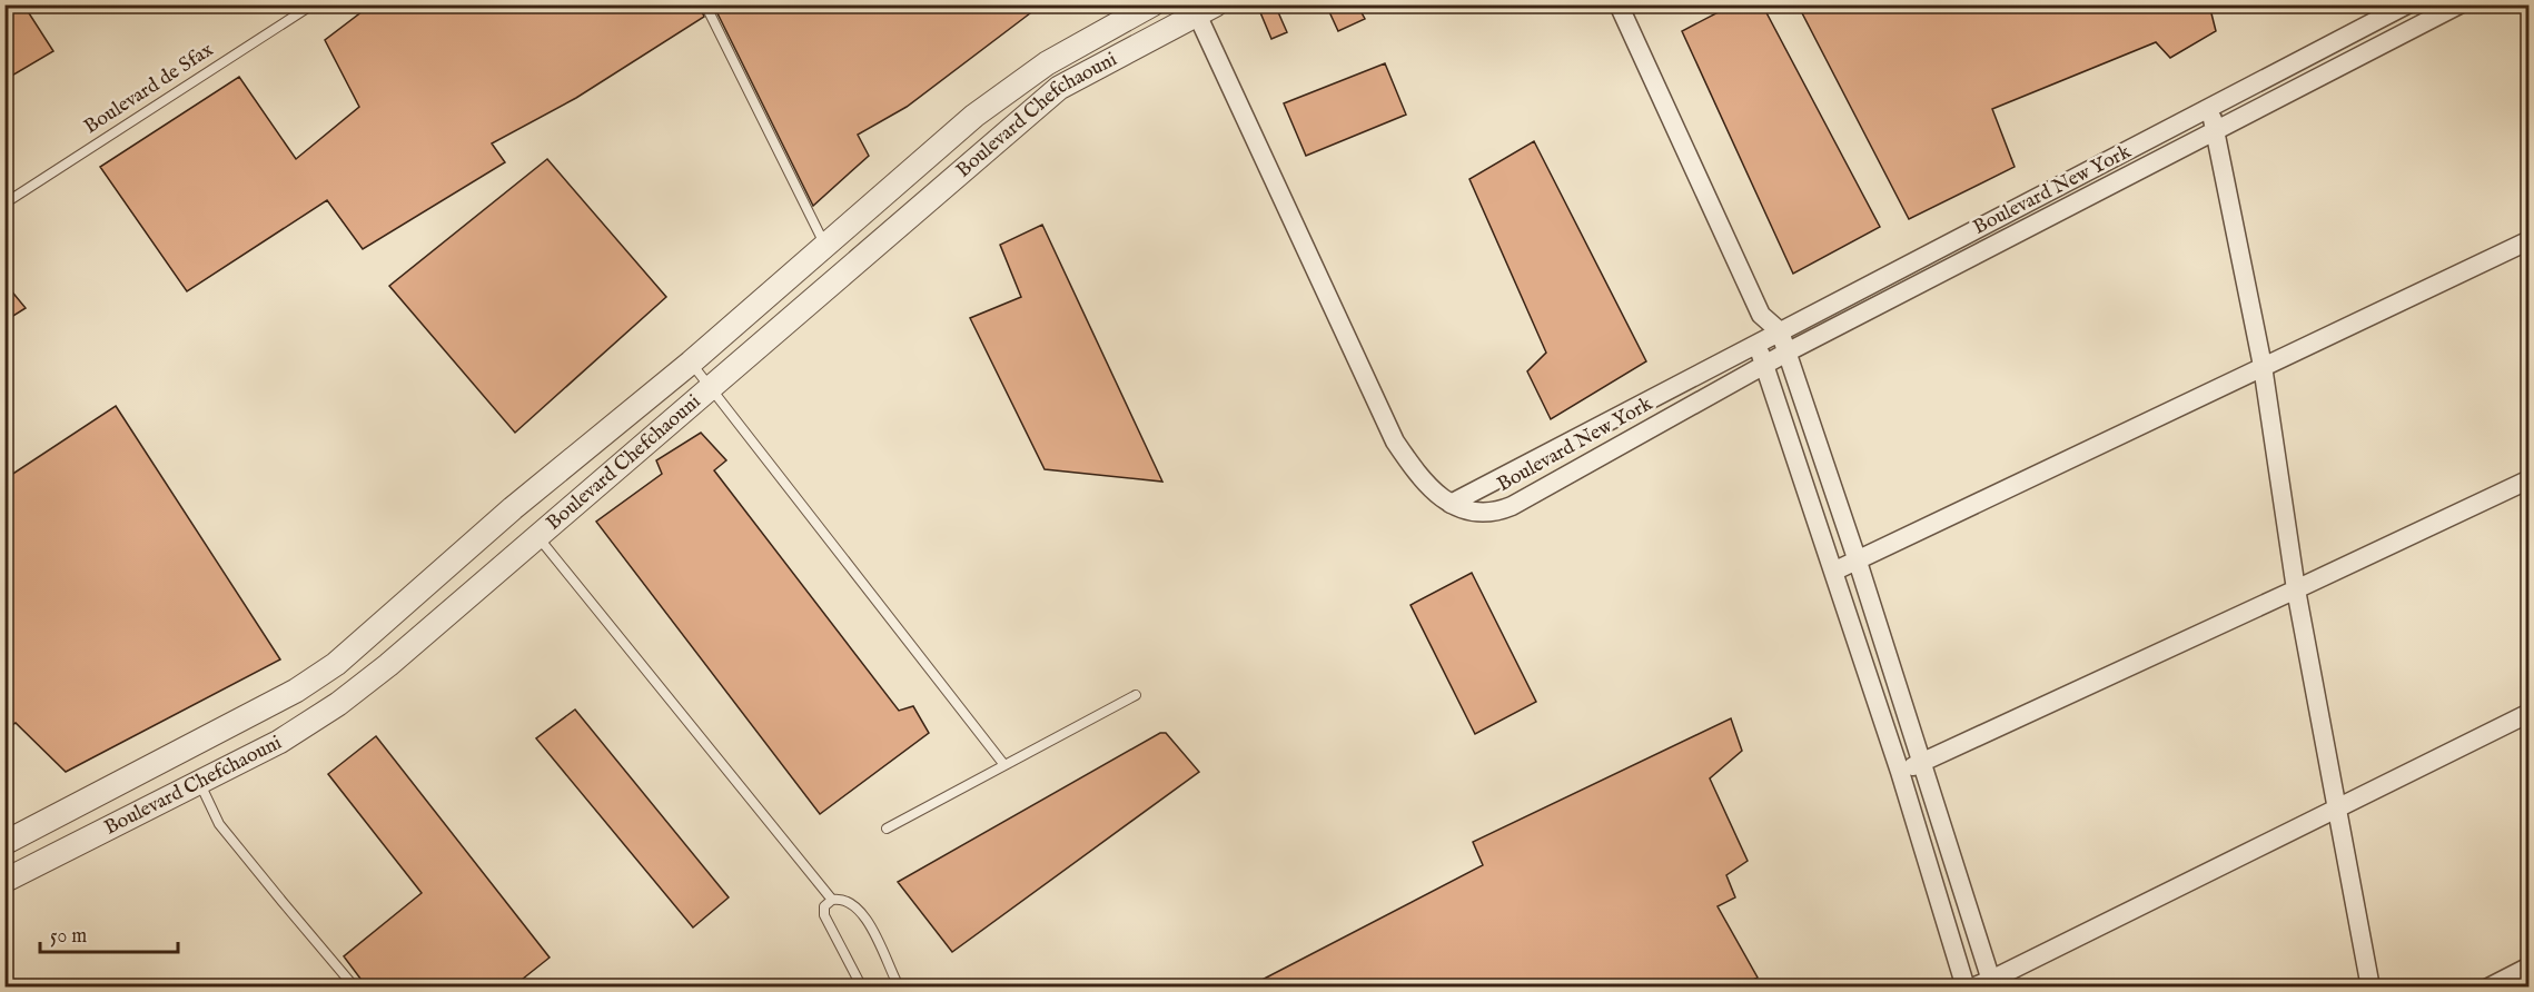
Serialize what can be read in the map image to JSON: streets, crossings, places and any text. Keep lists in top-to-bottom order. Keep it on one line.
{"streets":{"street":["Boulevard Chefchaouni","Boulevard New York"],"lane":["Boulevard de Sfax"]},"scale_bar":"50 m"}
